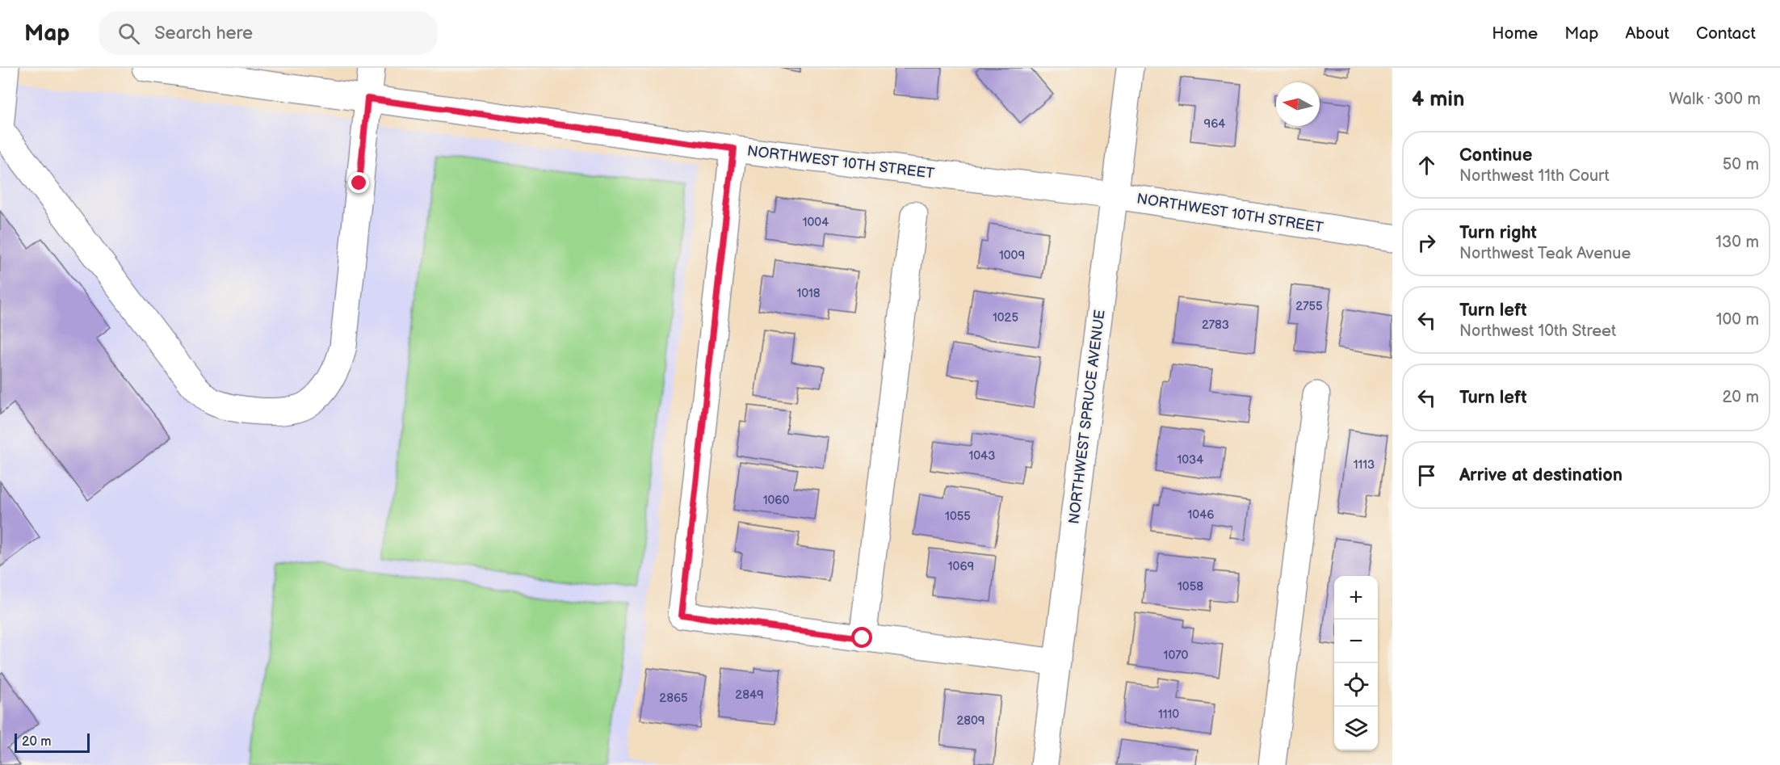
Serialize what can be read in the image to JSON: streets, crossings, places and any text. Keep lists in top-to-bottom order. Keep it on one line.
{"streets":{"street":["NORTHWEST 10TH STREET","NORTHWEST SPRUCE AVENUE"]},"crossings":[["NORTHWEST 10TH STREET","NORTHWEST SPRUCE AVENUE"]],"house_numbers":["964","1004","1009","1018","2755","1025","2783","1043","1034","1113","1060","1046","1055","1069","1058","1070","2849","2865","1110","2809"],"scale_bar":"20 m","north":"left","page":{"header":"Map","search":"Search here","nav":["Home","Map","About","Contact"],"heading":["4 min","Walk · 300 m"],"list":[["Continue","Northwest 11th Court","50 m"],["Turn right","Northwest Teak Avenue","130 m"],["Turn left","Northwest 10th Street","100 m"],["Turn left","20 m"],"Arrive at destination"],"map_buttons":["+","−"],"scale":"20 m"}}
